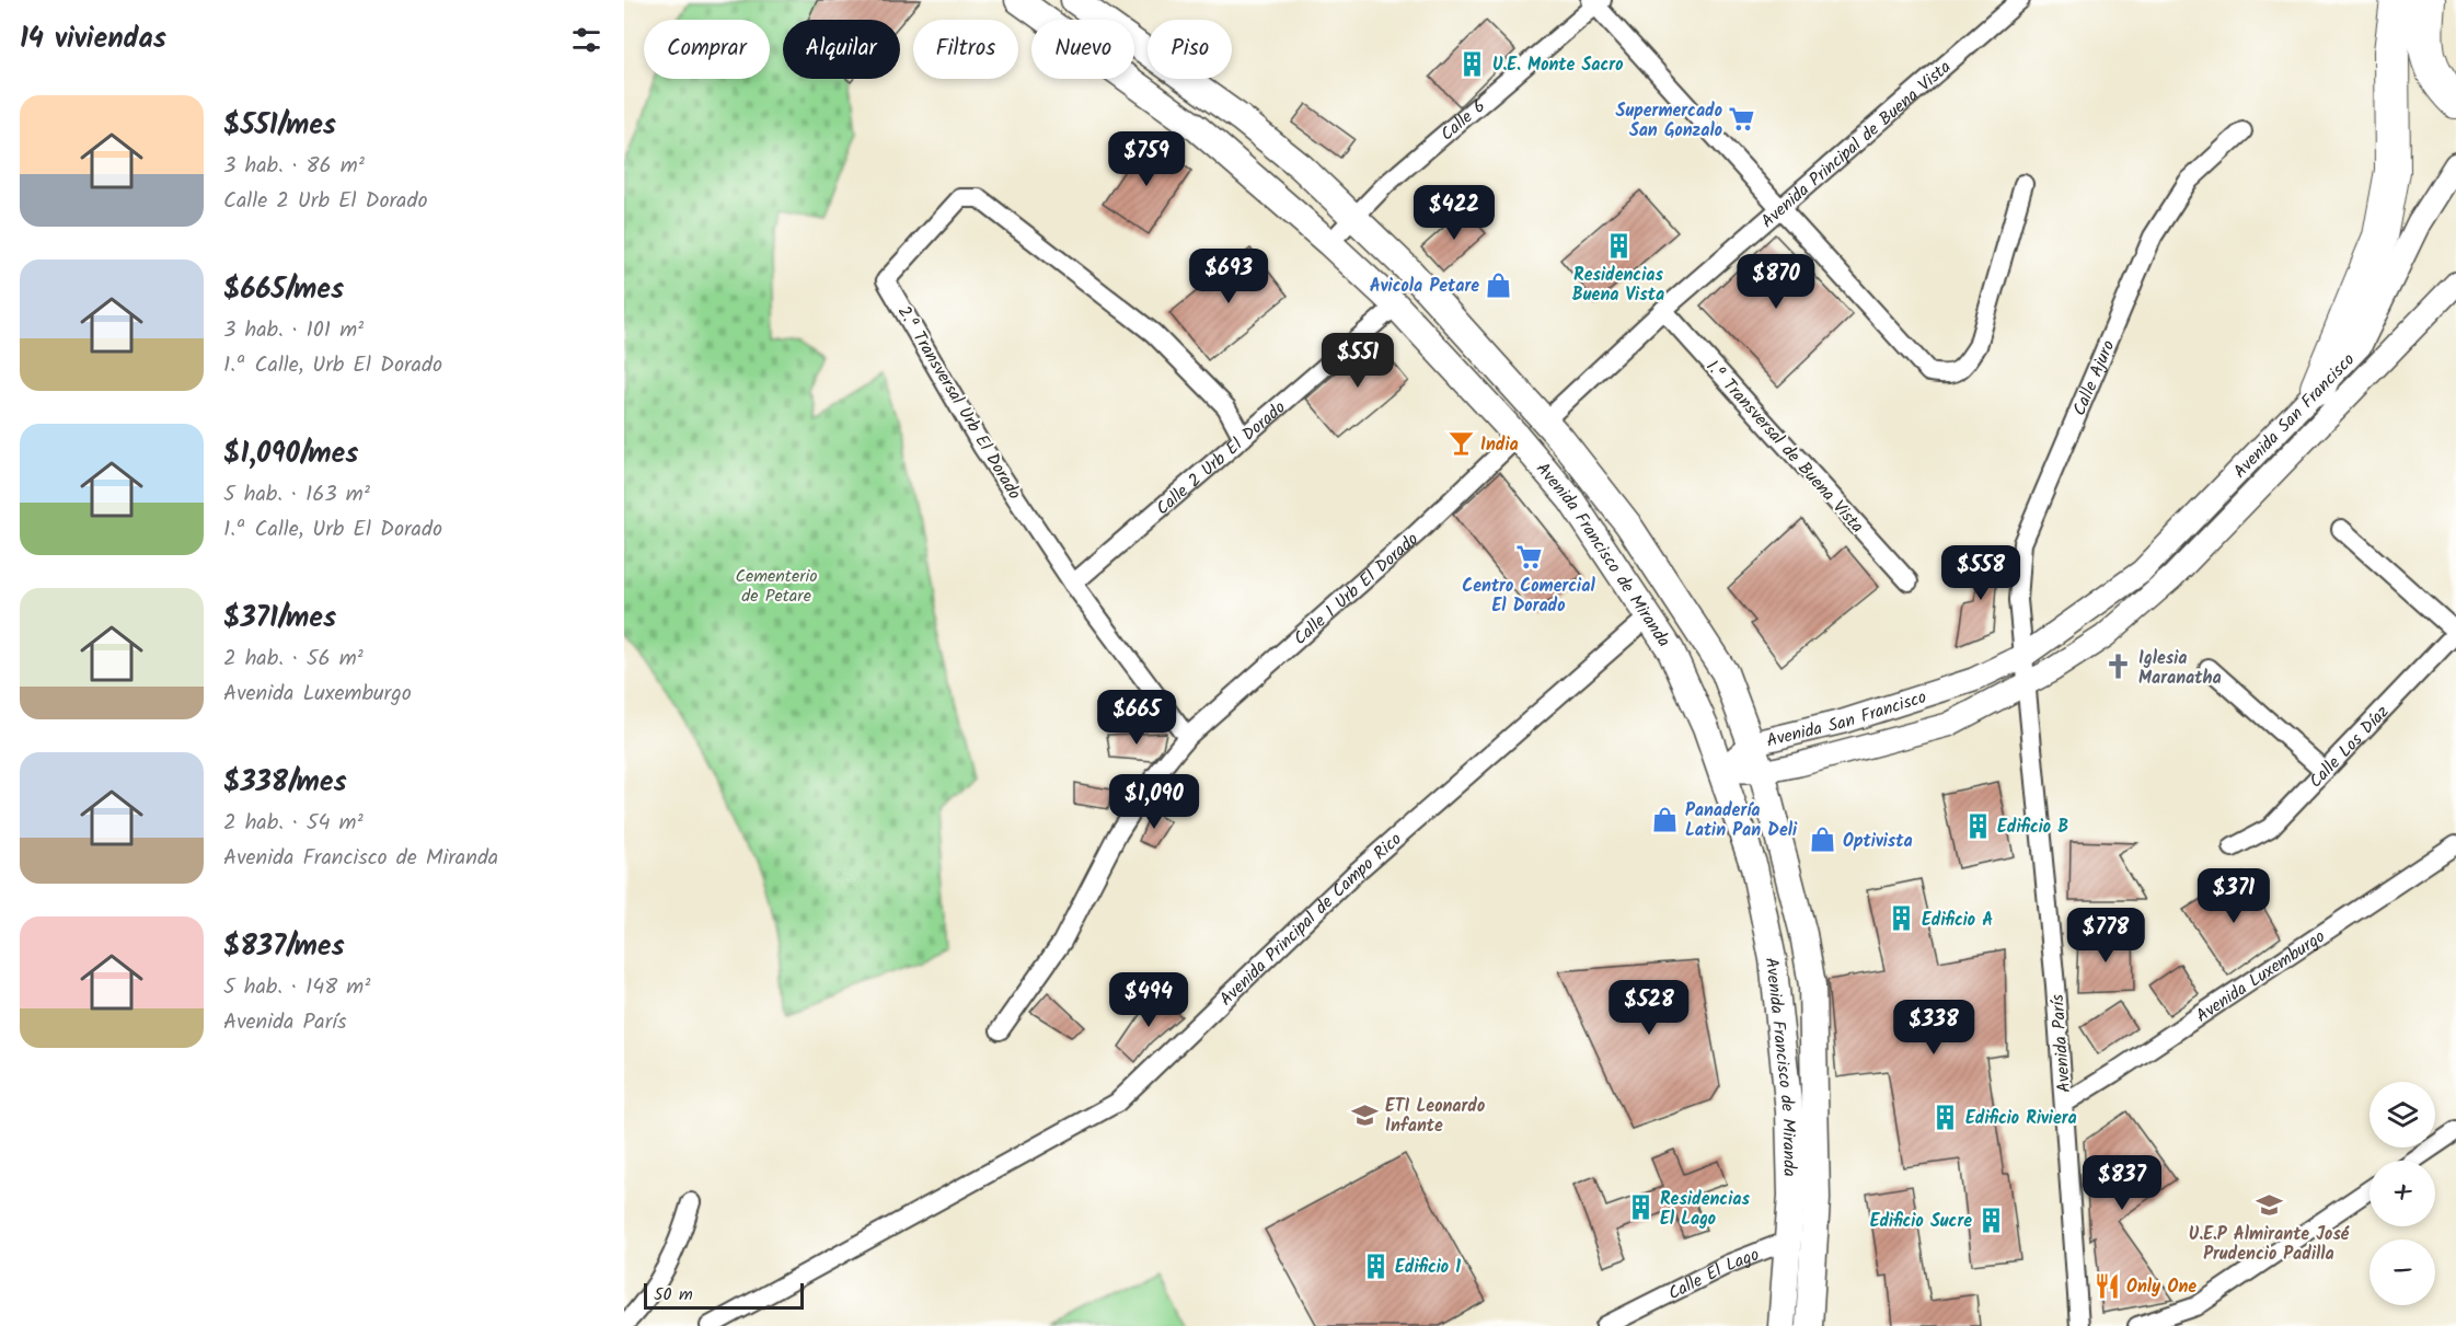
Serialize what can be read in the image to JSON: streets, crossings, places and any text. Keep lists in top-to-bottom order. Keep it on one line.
{"streets":{"main road":["Avenida Francisco de Miranda"],"street":["Calle 6","Avenida Principal de Buena Vista","Calle Ajuro","2.ª Transversal Urb El Dorado","Avenida San Francisco","1.ª Transversal de Buena Vista","Calle 2 Urb El Dorado","Calle 1 Urb El Dorado","Calle Los Díaz","Avenida Principal de Campo Rico","Avenida Luxemburgo","Avenida París","Calle El Lago"]},"crossings":[["Calle 6","Avenida Francisco de Miranda"],["Avenida Principal de Buena Vista","1.ª Transversal de Buena Vista"],["Avenida Principal de Buena Vista","Avenida Francisco de Miranda"],["Calle Ajuro","Avenida San Francisco"],["Calle Ajuro","Avenida París"],["2.ª Transversal Urb El Dorado","Calle 2 Urb El Dorado"],["2.ª Transversal Urb El Dorado","Calle 1 Urb El Dorado"],["Avenida San Francisco","Avenida Francisco de Miranda"],["Avenida San Francisco","Avenida París"],["Calle 2 Urb El Dorado","Avenida Francisco de Miranda"],["Avenida Francisco de Miranda","Calle 1 Urb El Dorado"],["Avenida Francisco de Miranda","Avenida Principal de Campo Rico"],["Avenida Francisco de Miranda","Calle El Lago"],["Avenida Luxemburgo","Avenida París"]],"parks":["Cementerio de Petare"],"places":{"building":["U.E. Monte Sacro","Residencias Buena Vista","Edificio B","Edificio A","Edificio Riviera","Residencias El Lago","Edificio Sucre","Edificio 1"],"supermarket":["Supermercado San Gonzalo","Centro Comercial El Dorado"],"shop":["Avicola Petare","Panadería Latin Pan Deli","Optivista"],"bar":["India"],"church":["Iglesia Maranatha"],"school or university":["ETI Leonardo Infante","U.E.P Almirante José Prudencio Padilla"],"restaurant":["Only One"]},"scale_bar":"50 m","page":{"heading":"14 viviendas","chip":["Comprar","Alquilar","Filtros","Nuevo","Piso"],"list":[{"name":"$551/mes","note":"3 hab. · 86 m² · Calle 2 Urb El Dorado"},{"name":"$665/mes","note":"3 hab. · 101 m² · 1.ª Calle, Urb El Dorado"},{"name":"$1,090/mes","note":"5 hab. · 163 m² · 1.ª Calle, Urb El Dorado"},{"name":"$371/mes","note":"2 hab. · 56 m² · Avenida Luxemburgo"},{"name":"$338/mes","note":"2 hab. · 54 m² · Avenida Francisco de Miranda"},{"name":"$837/mes","note":"5 hab. · 148 m² · Avenida París"}],"price":["$759","$422","$693","$870","$551","$558","$665","$1,090","$371","$778","$494","$528","$338","$837"],"map_buttons":["+","−"],"scale":"50 m"}}
